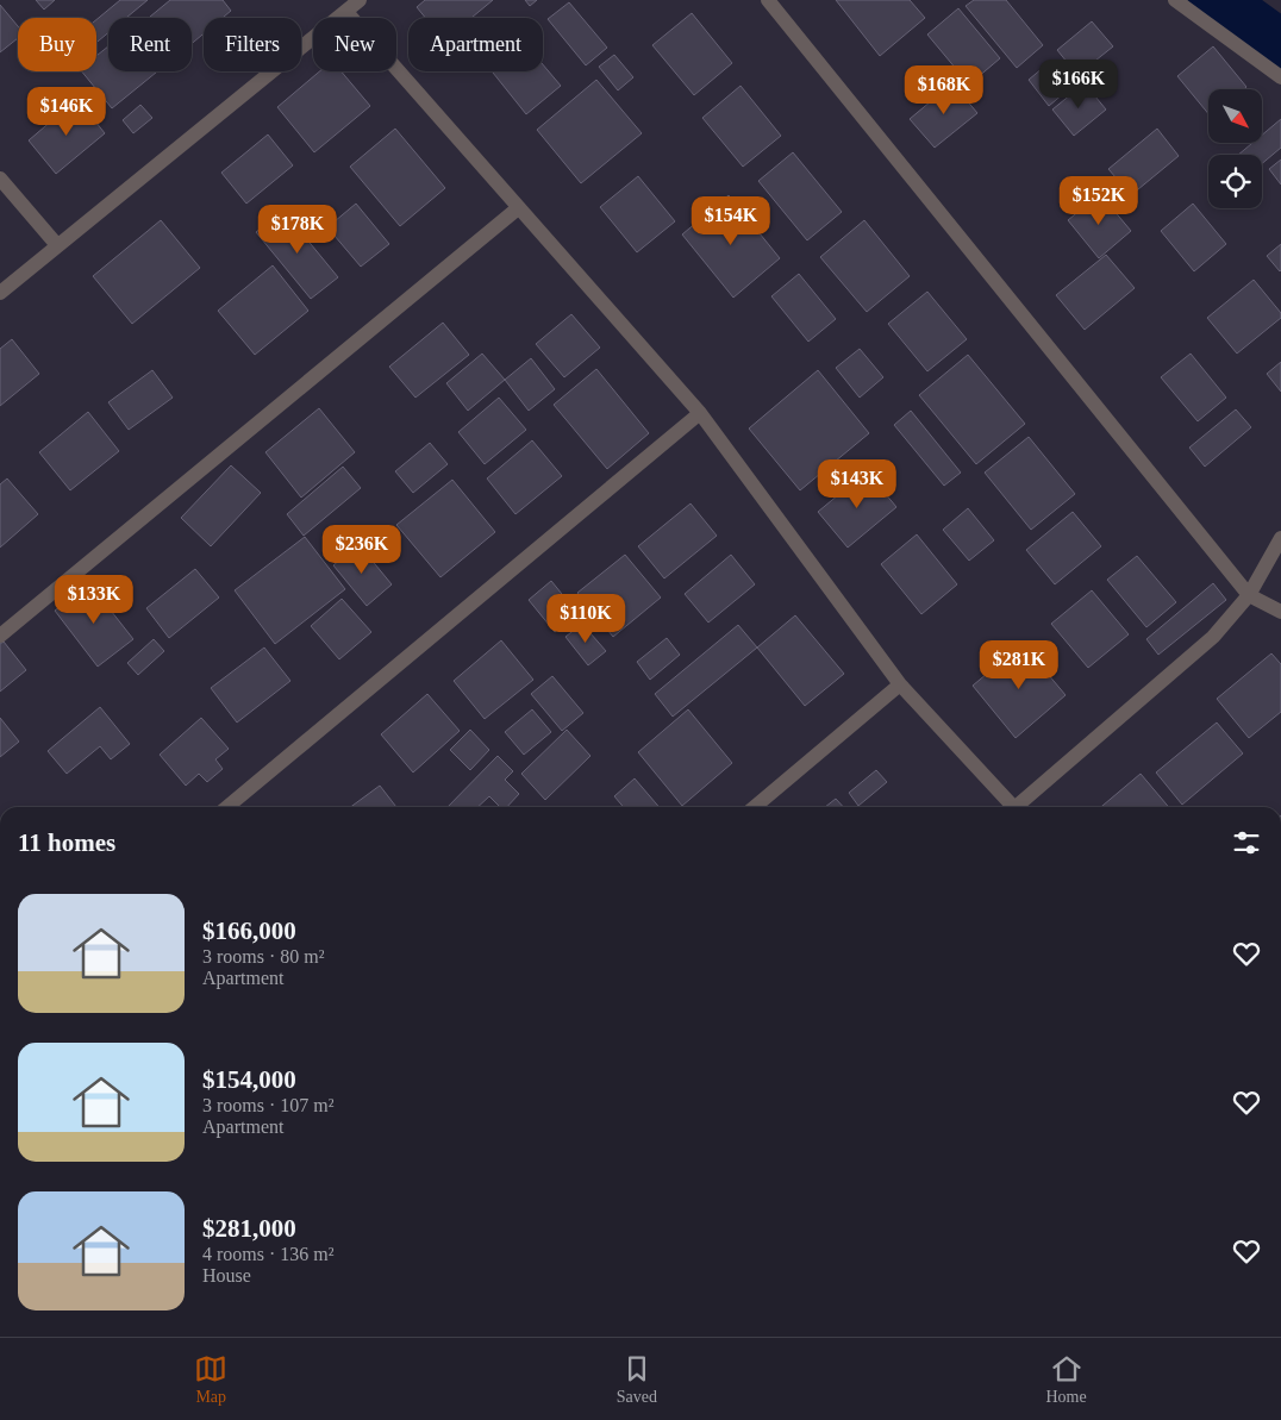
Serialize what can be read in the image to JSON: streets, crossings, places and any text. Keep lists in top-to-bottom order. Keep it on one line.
{"north":"bottom right","page":{"chip":["Buy","Rent","Filters","New","Apartment"],"price":["$166K","$168K","$146K","$152K","$154K","$178K","$143K","$236K","$133K","$110K","$281K"],"heading":"11 homes","list":[{"name":"$166,000","note":"3 rooms · 80 m² · Apartment"},{"name":"$154,000","note":"3 rooms · 107 m² · Apartment"},{"name":"$281,000","note":"4 rooms · 136 m² · House"}],"tabs":["Map","Saved","Home"]}}
